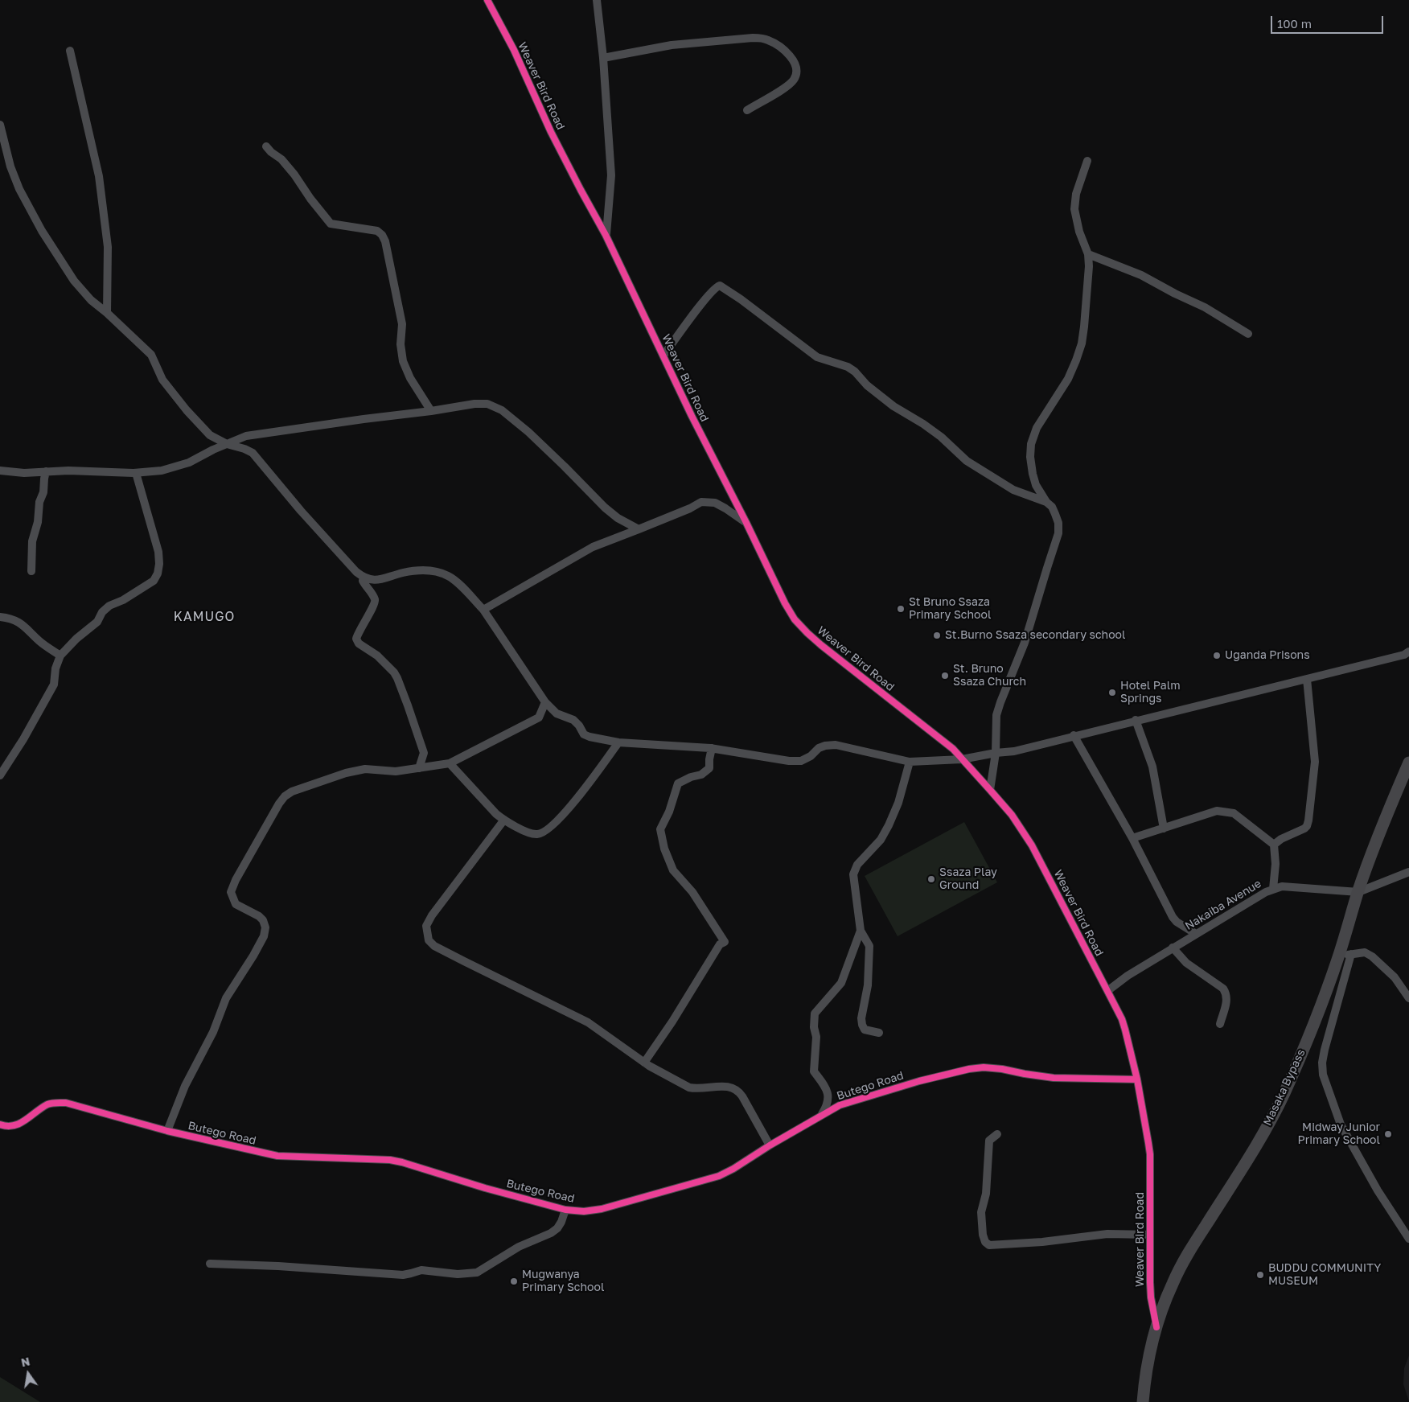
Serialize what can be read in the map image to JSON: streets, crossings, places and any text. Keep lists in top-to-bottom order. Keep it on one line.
{"streets":{"highway":["Masaka Bypass"],"street":["Weaver Bird Road","Nakaiba Avenue","Butego Road"]},"crossings":[["Weaver Bird Road","Nakaiba Avenue"],["Weaver Bird Road","Butego Road"],["Weaver Bird Road","Masaka Bypass"],["Nakaiba Avenue","Masaka Bypass"]],"districts":["KAMUGO"],"places":["St Bruno Ssaza Primary School","St.Burno Ssaza secondary school","Uganda Prisons","St. Bruno Ssaza Church","Hotel Palm Springs","Ssaza Play Ground","Midway Junior Primary School","BUDDU COMMUNITY MUSEUM","Mugwanya Primary School"],"scale_bar":"100 m","north":"top"}
